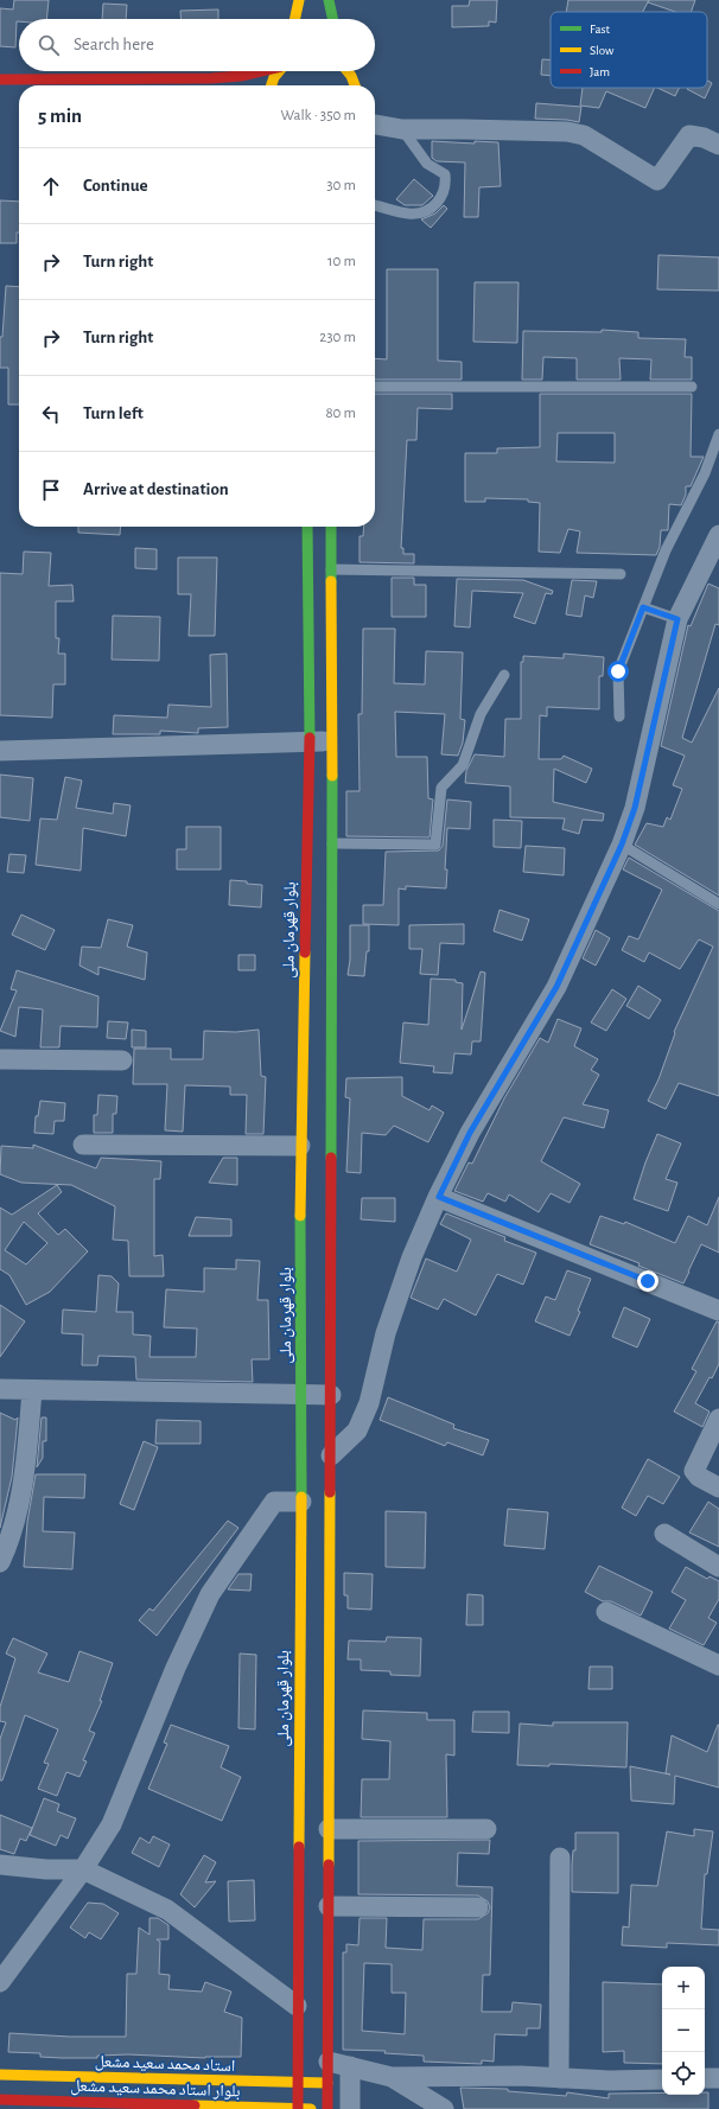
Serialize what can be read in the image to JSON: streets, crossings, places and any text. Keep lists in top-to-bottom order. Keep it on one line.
{"streets":{"main road":["بلوار قهرمان ملی","استاد محمد سعید مشعل","بلوار استاد محمد سعید مشعل"]},"crossings":[["بلوار قهرمان ملی","استاد محمد سعید مشعل"],["بلوار قهرمان ملی","بلوار استاد محمد سعید مشعل"]],"legend":["Fast","Slow","Jam"],"page":{"search":"Search here","heading":["5 min","Walk · 350 m"],"list":[["Continue","30 m"],["Turn right","10 m"],["Turn right","230 m"],["Turn left","80 m"],"Arrive at destination"],"map_buttons":["+","−"]}}
